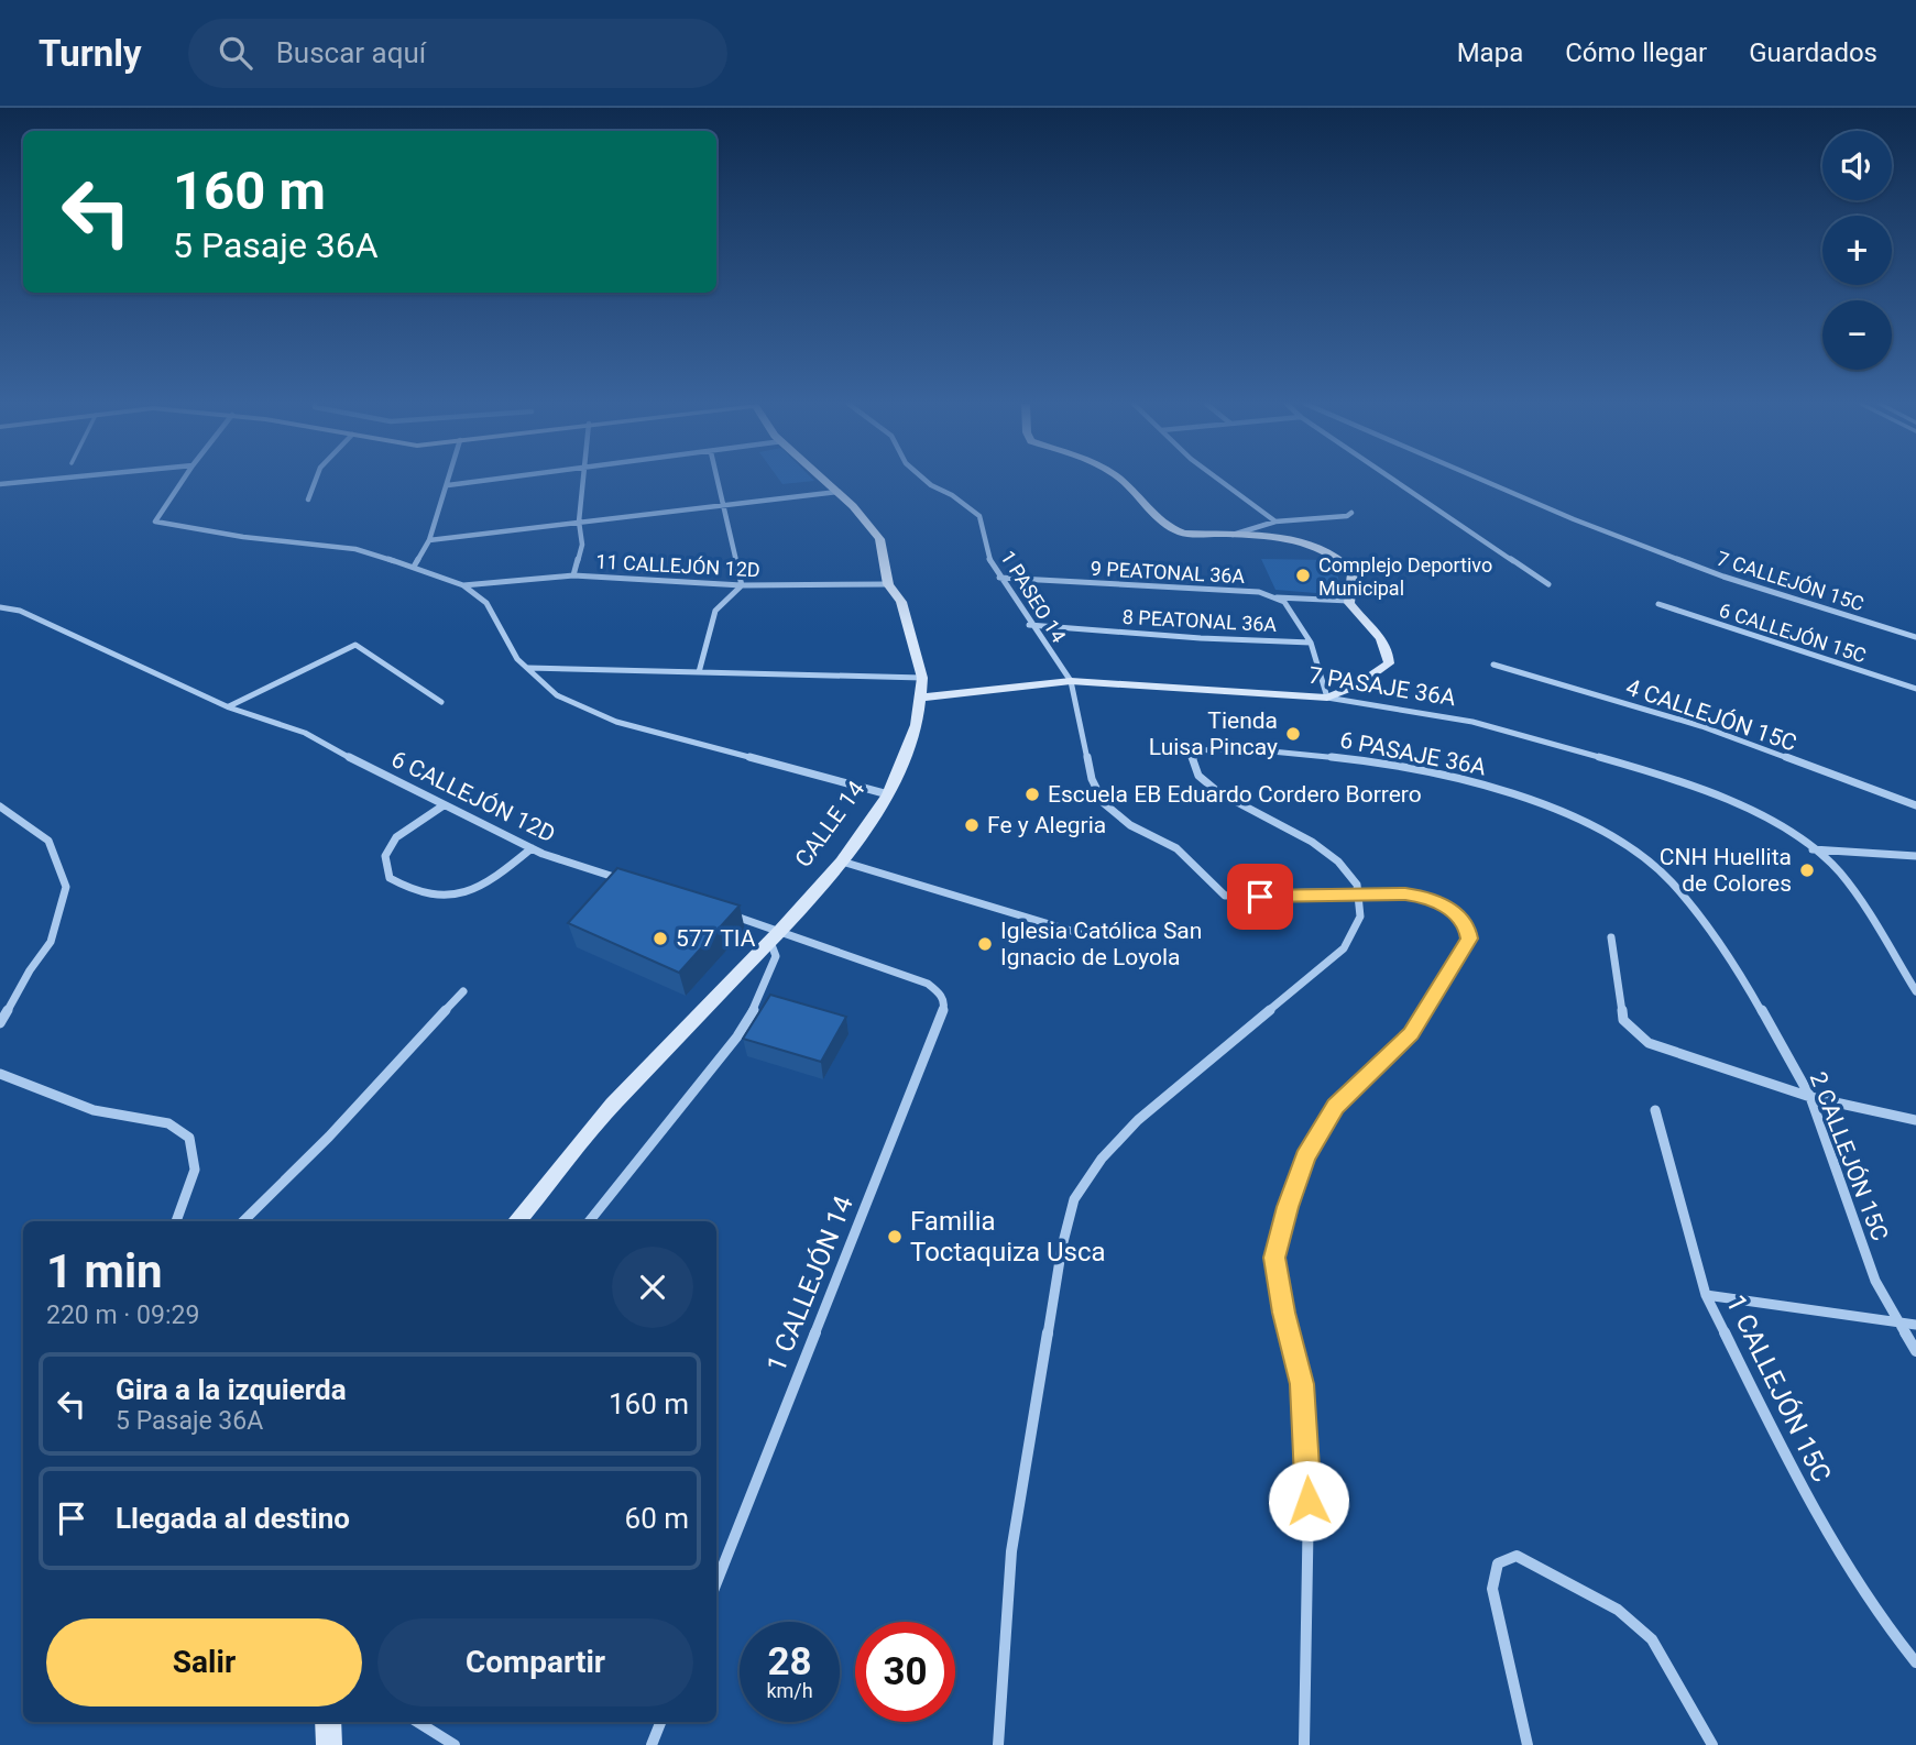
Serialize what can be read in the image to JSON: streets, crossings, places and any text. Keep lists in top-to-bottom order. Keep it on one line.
{"streets":{"street":["11 CALLEJÓN 12D","9 PEATONAL 36A","7 CALLEJÓN 15C","1 PASEO 14","8 PEATONAL 36A","6 CALLEJÓN 15C","7 PASAJE 36A","4 CALLEJÓN 15C","6 PASAJE 36A","6 CALLEJÓN 12D","CALLE 14","2 CALLEJÓN 15C","1 CALLEJÓN 14","1 CALLEJÓN 15C"]},"crossings":[["11 CALLEJÓN 12D","CALLE 14"],["9 PEATONAL 36A","1 PASEO 14"],["9 PEATONAL 36A","8 PEATONAL 36A"],["1 PASEO 14","8 PEATONAL 36A"],["1 PASEO 14","7 PASAJE 36A"],["7 PASAJE 36A","CALLE 14"],["6 PASAJE 36A","2 CALLEJÓN 15C"],["CALLE 14","1 CALLEJÓN 14"]],"places":["Complejo Deportivo Municipal","Tienda Luisa Pincay","Escuela EB Eduardo Cordero Borrero","Fe y Alegria","CNH Huellita de Colores","577 TIA","Iglesia Católica San Ignacio de Loyola","Familia Toctaquiza Usca"],"page":{"header":"Turnly","search":"Buscar aquí","nav":["Mapa","Cómo llegar","Guardados"],"map_buttons":["+","−"],"turn":["160 m","5 Pasaje 36A"],"heading":["1 min","220 m · 09:29"],"list":[{"name":"Gira a la izquierda","note":"5 Pasaje 36A","value":"160 m"},{"name":"Llegada al destino","value":"60 m"}],"buttons":["Salir","Compartir"],"speed":"28 km/h","limit":"30"}}
